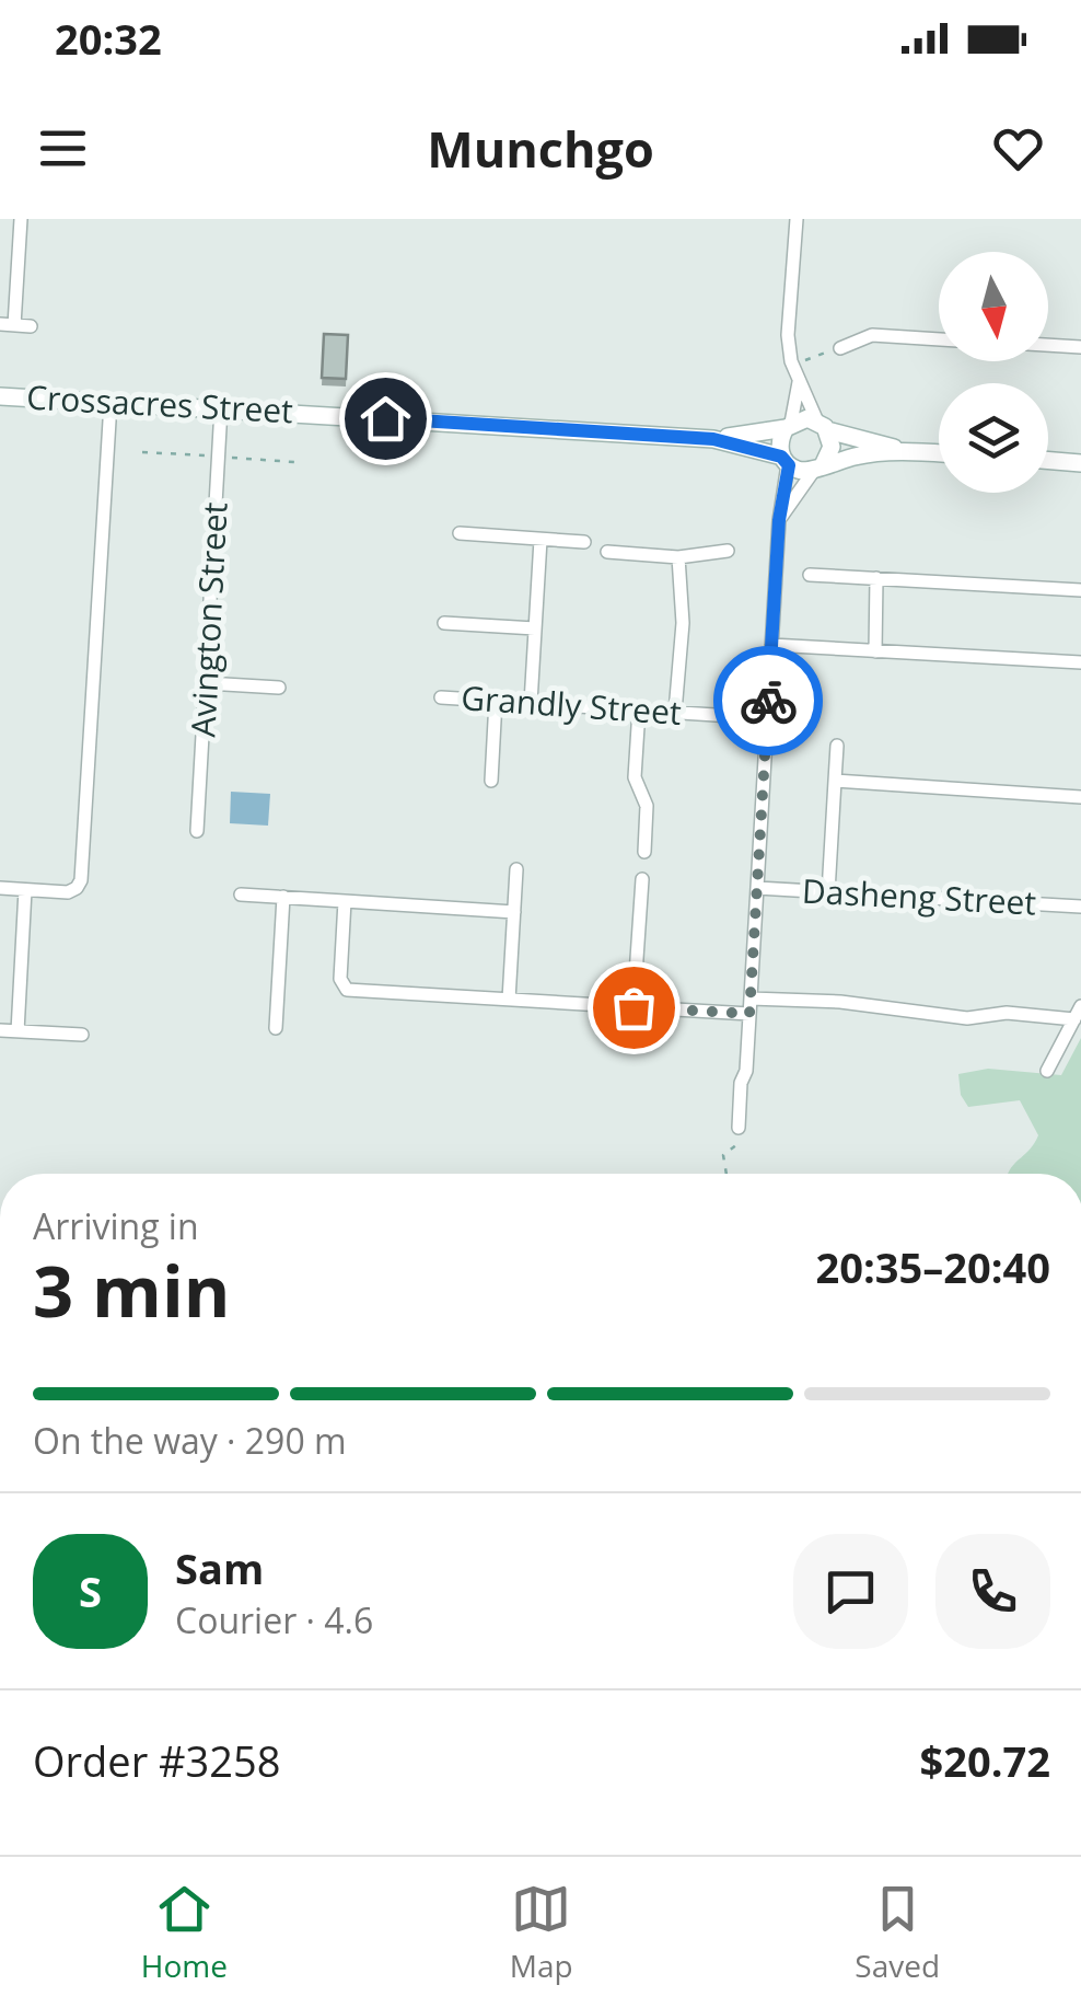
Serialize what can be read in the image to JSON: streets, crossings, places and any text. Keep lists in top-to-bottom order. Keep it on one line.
{"streets":{"street":["Crossacres Street","Avington Street","Grandly Street","Dasheng Street"]},"crossings":[["Crossacres Street","Avington Street"]],"north":"bottom","page":{"status":"20:32","header":"Munchgo","heading":["3 min","Arriving in","20:35–20:40"],"panel":["Sam","Courier · 4.6","Order #3258","$20.72"],"bar":"On the way · 290 m","round":"S","tabs":["Home","Map","Saved"]}}
